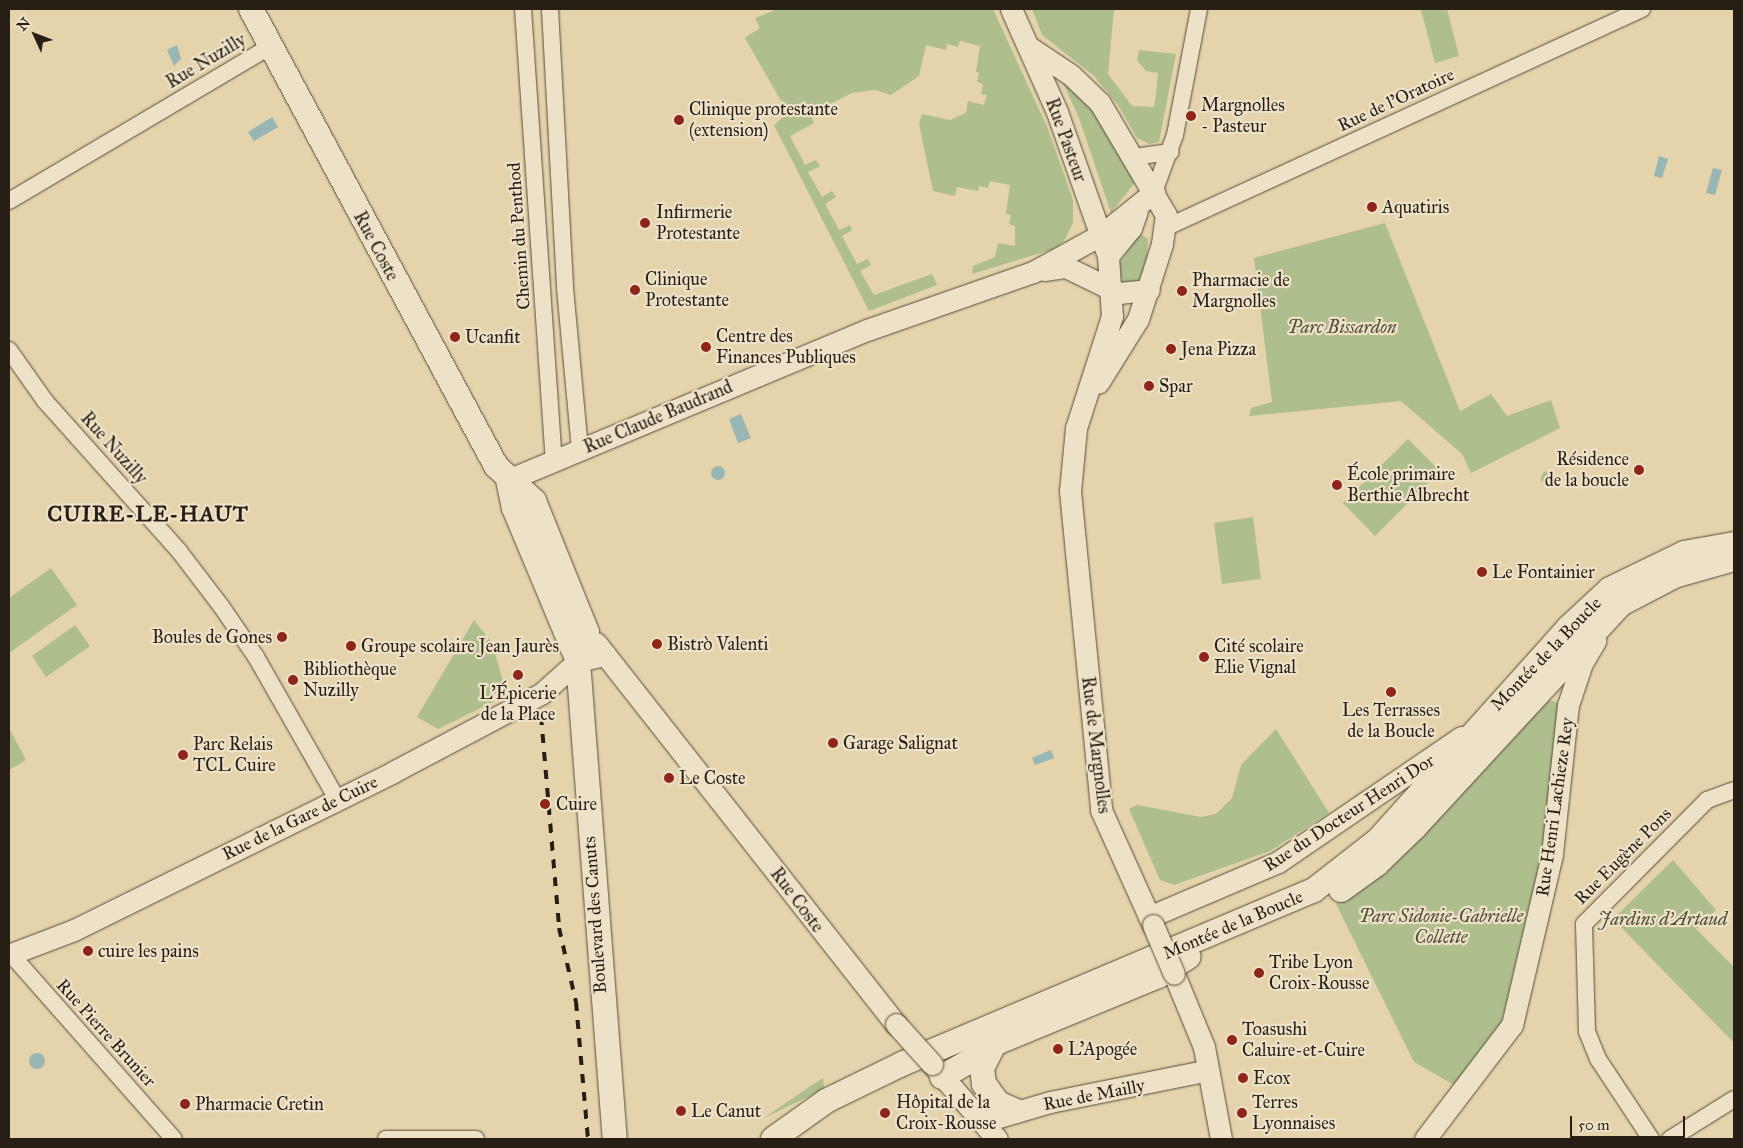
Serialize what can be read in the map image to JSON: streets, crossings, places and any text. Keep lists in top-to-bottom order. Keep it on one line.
{"streets":{"main road":["Rue Coste","Montée de la Boucle","Boulevard des Canuts"],"street":["Rue Nuzilly","Rue de l'Oratoire","Rue Pasteur","Chemin du Penthod","Rue Claude Baudrand","Rue de Margnolles","Rue Henri Lachieze Rey","Rue du Docteur Henri Dor","Rue de la Gare de Cuire","Rue Eugène Pons","Rue Pierre Brunier","Rue de Mailly"]},"crossings":[["Rue Nuzilly","Rue Coste"],["Rue Nuzilly","Rue de la Gare de Cuire"],["Rue de l'Oratoire","Rue de Margnolles"],["Rue Pasteur","Rue Claude Baudrand"],["Rue Pasteur","Rue de Margnolles"],["Chemin du Penthod","Rue Claude Baudrand"],["Rue Coste","Rue Claude Baudrand"],["Rue Coste","Rue de la Gare de Cuire"],["Rue Coste","Boulevard des Canuts"],["Rue Coste","Rue de Mailly"],["Rue Claude Baudrand","Rue de Margnolles"],["Montée de la Boucle","Rue Henri Lachieze Rey"],["Montée de la Boucle","Rue du Docteur Henri Dor"],["Rue de Margnolles","Rue du Docteur Henri Dor"],["Rue de Margnolles","Rue de Mailly"],["Rue de la Gare de Cuire","Boulevard des Canuts"],["Rue de la Gare de Cuire","Rue Pierre Brunier"]],"districts":["CUIRE-LE-HAUT"],"parks":["Parc Bissardon","Parc Sidonie-Gabrielle Collette","Jardins d'Artaud"],"places":["Margnolles - Pasteur","Clinique protestante (extension)","Aquatiris","Infirmerie Protestante","Clinique Protestante","Pharmacie de Margnolles","Ucanfit","Centre des Finances Publiques","Jena Pizza","Spar","Résidence de la boucle","École primaire Berthie Albrecht","Le Fontainier","Boules de Gones","Bistrò Valenti","Groupe scolaire Jean Jaurès","Cité scolaire Elie Vignal","L'Épicerie de la Place","Bibliothèque Nuzilly","Les Terrasses de la Boucle","Garage Salignat","Parc Relais TCL Cuire","Le Coste","Cuire","cuire les pains","Tribe Lyon Croix-Rousse","Toasushi Caluire-et-Cuire","L'Apogée","Ecox","Pharmacie Cretin","Le Canut","Hôpital de la Croix-Rousse","Terres Lyonnaises"],"scale_bar":"50 m","north":"top left"}
